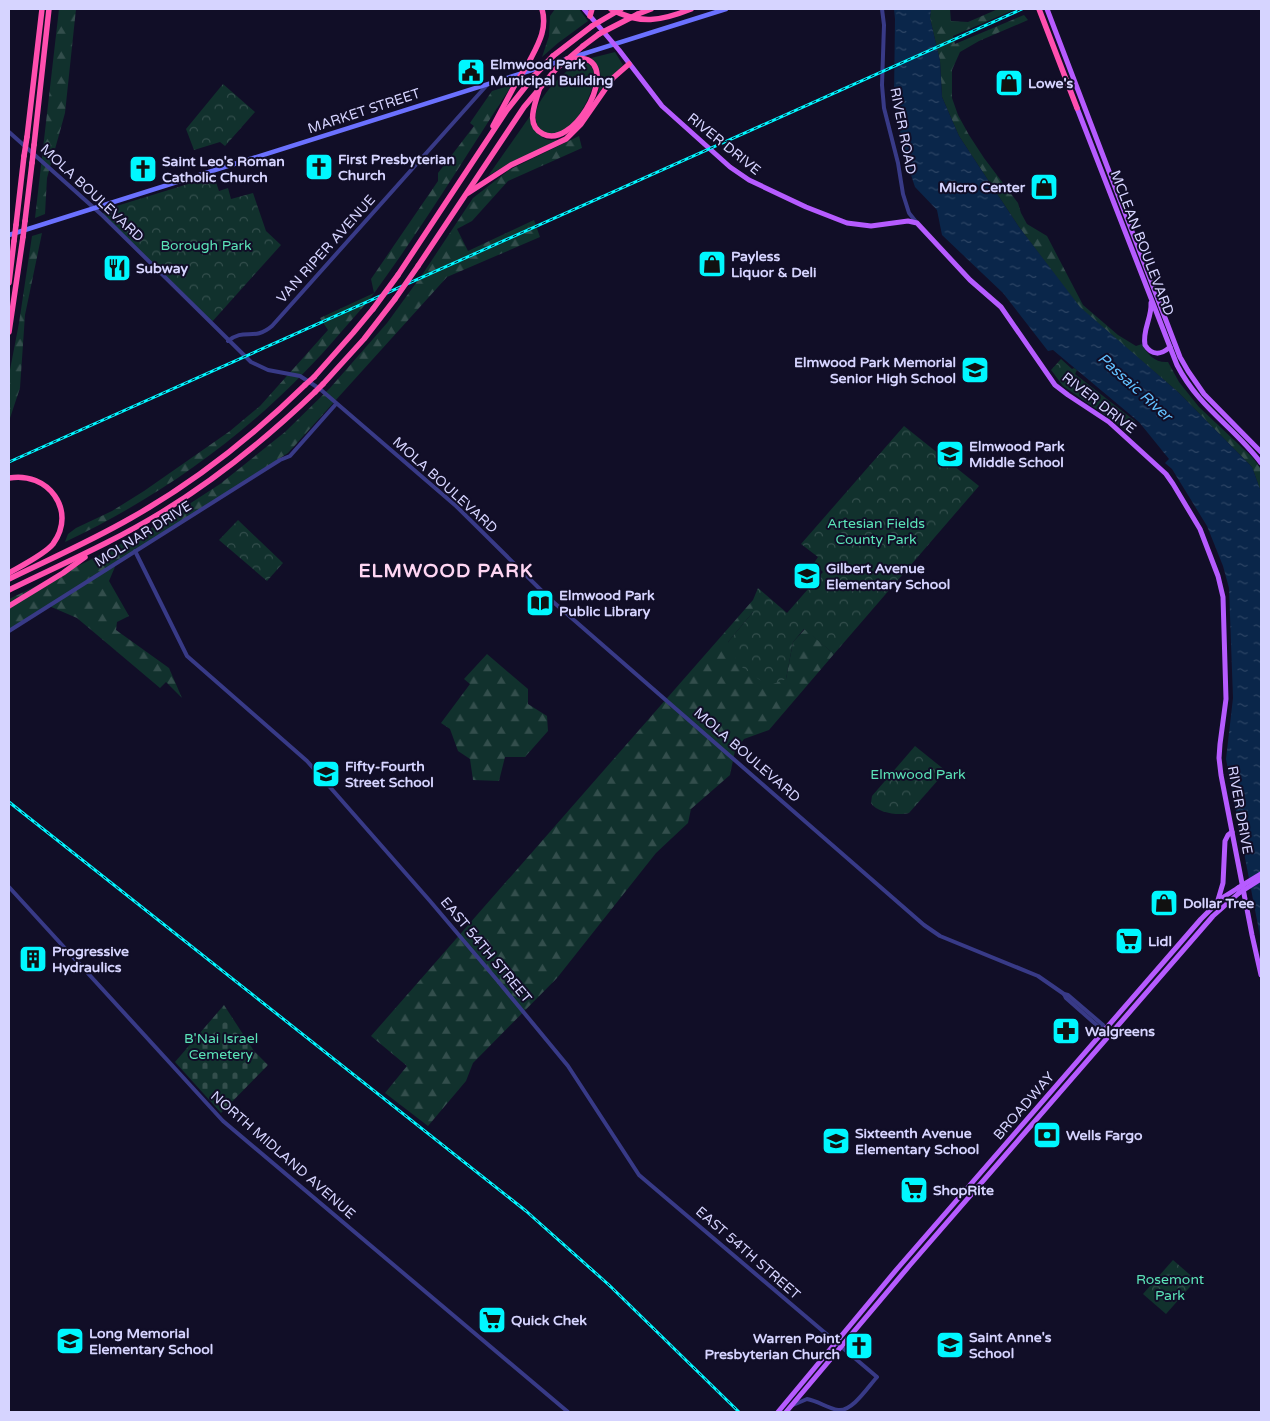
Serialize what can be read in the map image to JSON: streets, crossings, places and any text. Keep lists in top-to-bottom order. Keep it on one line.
{"streets":{"highway":["MCLEAN BOULEVARD"],"main road":["MARKET STREET","RIVER DRIVE","BROADWAY"],"street":["RIVER ROAD","MOLA BOULEVARD","VAN RIPER AVENUE","MOLNAR DRIVE","EAST 54TH STREET","NORTH MIDLAND AVENUE"]},"crossings":[["MARKET STREET","RIVER DRIVE"],["MARKET STREET","MOLA BOULEVARD"],["MARKET STREET","VAN RIPER AVENUE"],["RIVER ROAD","RIVER DRIVE"],["MOLA BOULEVARD","VAN RIPER AVENUE"],["MOLA BOULEVARD","MOLNAR DRIVE"],["MOLA BOULEVARD","BROADWAY"],["MOLNAR DRIVE","EAST 54TH STREET"],["EAST 54TH STREET","BROADWAY"]],"districts":["ELMWOOD PARK"],"water":["Passaic River"],"parks":["Borough Park","Artesian Fields County Park","Elmwood Park","B'Nai Israel Cemetery","Rosemont Park"],"places":{"public building":["Elmwood Park Municipal Building"],"shop":["Lowe's","Micro Center","Payless Liquor & Deli","Dollar Tree"],"church":["First Presbyterian Church","Saint Leo's Roman Catholic Church","Warren Point Presbyterian Church"],"restaurant":["Subway"],"school or university":["Elmwood Park Memorial Senior High School","Elmwood Park Middle School","Gilbert Avenue Elementary School","Fifty-Fourth Street School","Sixteenth Avenue Elementary School","Long Memorial Elementary School","Saint Anne's School"],"library":["Elmwood Park Public Library"],"supermarket":["Lidl","ShopRite","Quick Chek"],"building":["Progressive Hydraulics"],"pharmacy":["Walgreens"],"bank":["Wells Fargo"]}}
